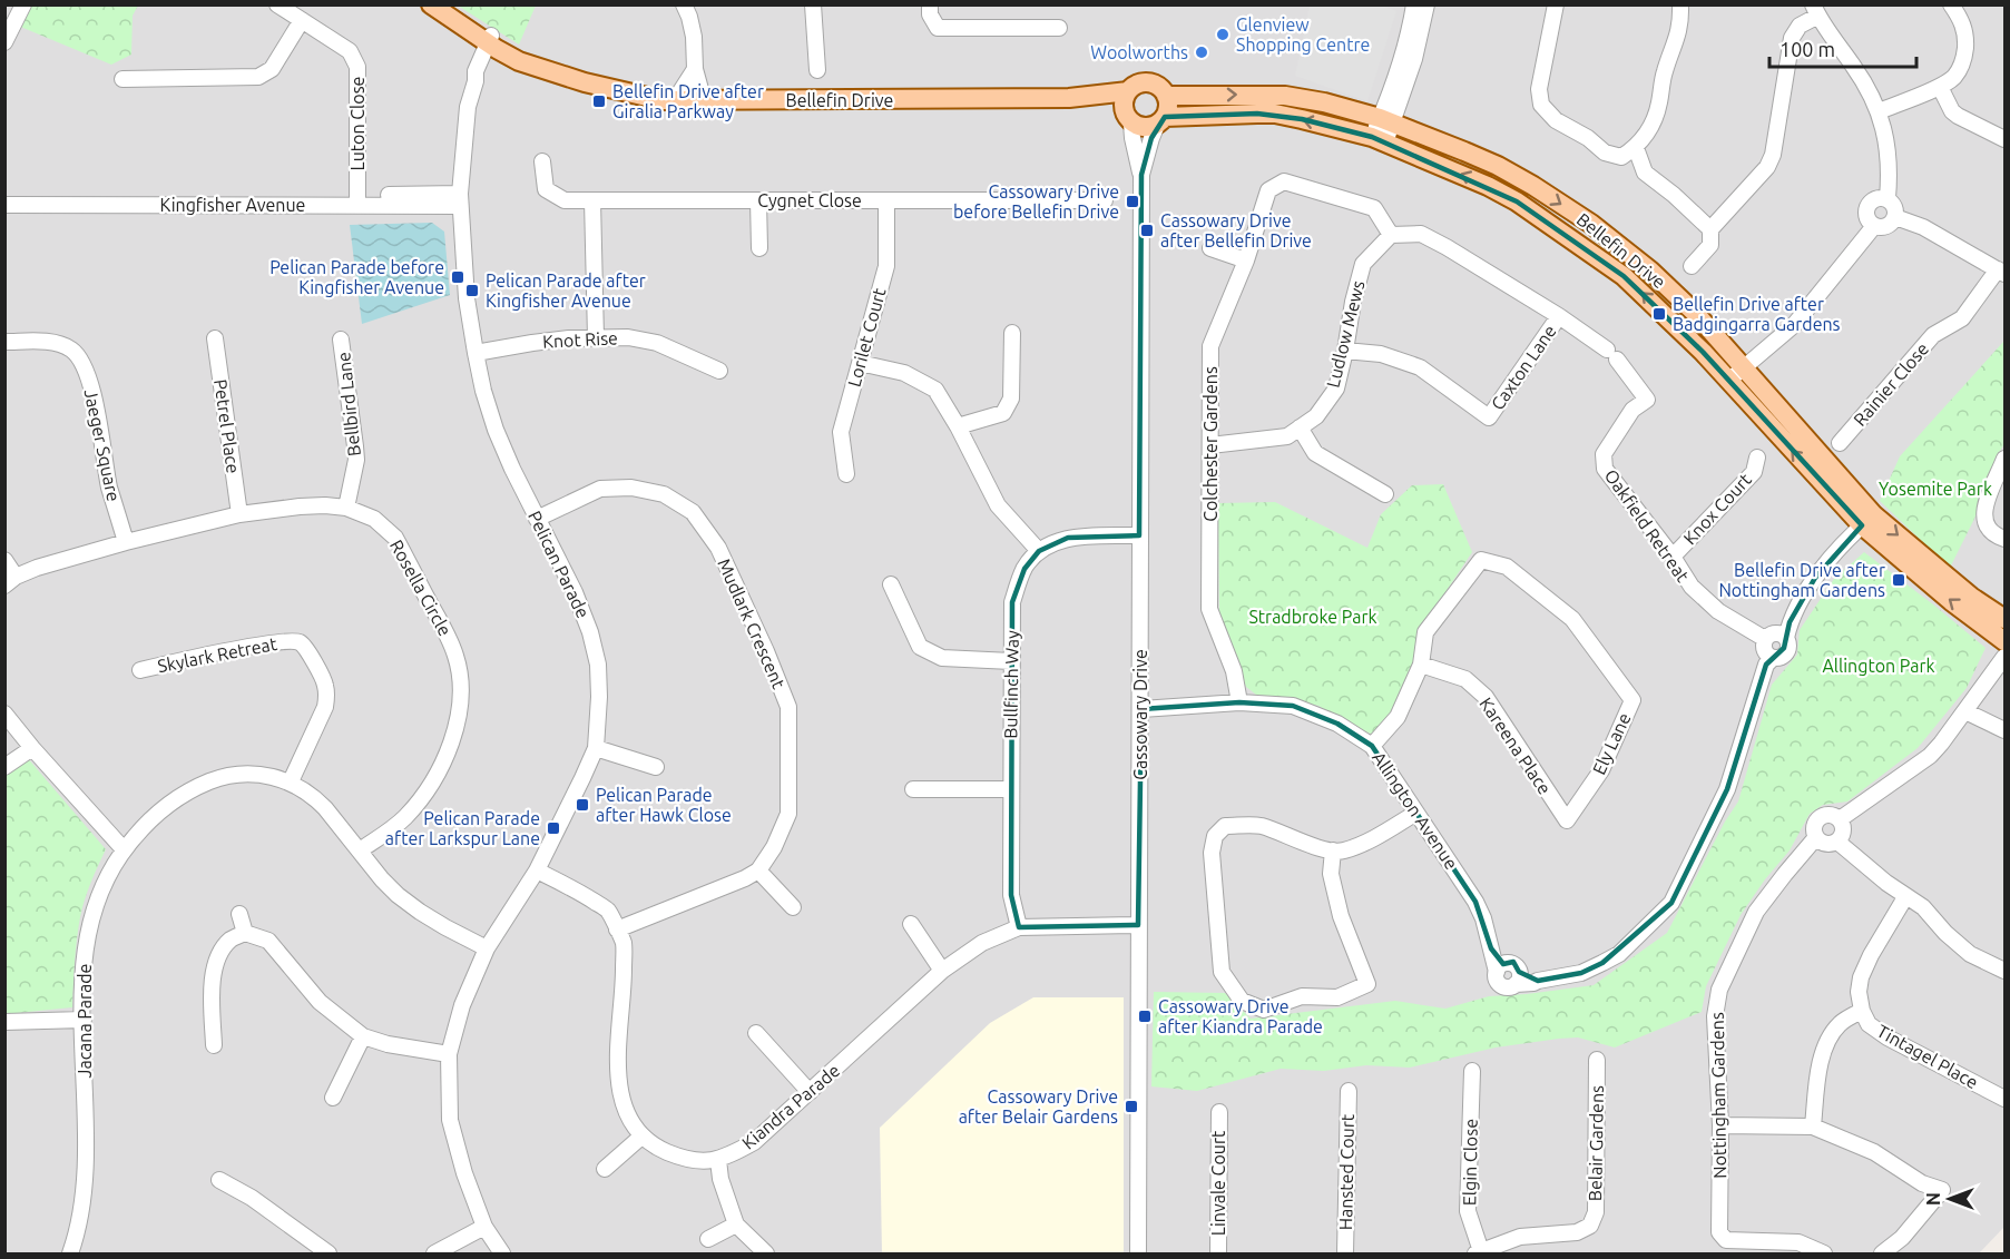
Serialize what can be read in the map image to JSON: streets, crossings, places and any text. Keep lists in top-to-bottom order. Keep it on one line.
{"streets":{"main road":["Bellefin Drive"],"street":["Luton Close","Cygnet Close","Kingfisher Avenue","Ludlow Mews","Lorilet Court","Knot Rise","Caxton Lane","Rainier Close","Bellbird Lane","Petrel Place","Colchester Gardens","Jaeger Square","Knox Court","Oakfield Retreat","Pelican Parade","Rosella Circle","Mudlark Crescent","Skylark Retreat","Bullfinch Way","Cassowary Drive","Ely Lane","Kareena Place","Allington Avenue","Jacana Parade","Tintagel Place","Nottingham Gardens","Kiandra Parade","Belair Gardens","Elgin Close","Hansted Court","Linvale Court"]},"crossings":[["Bellefin Drive","Pelican Parade"],["Bellefin Drive","Cassowary Drive"],["Luton Close","Kingfisher Avenue"],["Cygnet Close","Lorilet Court"],["Kingfisher Avenue","Pelican Parade"],["Ludlow Mews","Caxton Lane"],["Ludlow Mews","Colchester Gardens"],["Knot Rise","Pelican Parade"],["Caxton Lane","Oakfield Retreat"],["Bellbird Lane","Rosella Circle"],["Petrel Place","Rosella Circle"],["Colchester Gardens","Allington Avenue"],["Jaeger Square","Rosella Circle"],["Knox Court","Oakfield Retreat"],["Oakfield Retreat","Allington Avenue"],["Pelican Parade","Mudlark Crescent"],["Pelican Parade","Jacana Parade"],["Rosella Circle","Jacana Parade"],["Skylark Retreat","Jacana Parade"],["Bullfinch Way","Kiandra Parade"],["Cassowary Drive","Allington Avenue"],["Cassowary Drive","Kiandra Parade"],["Ely Lane","Kareena Place"],["Belair Gardens","Elgin Close"]],"parks":["Yosemite Park","Stradbroke Park","Allington Park"],"places":{"other":["Glenview Shopping Centre","Woolworths"],"transit":["Bellefin Drive after Giralia Parkway","Cassowary Drive before Bellefin Drive","Cassowary Drive after Bellefin Drive","Pelican Parade before Kingfisher Avenue","Pelican Parade after Kingfisher Avenue","Bellefin Drive after Badgingarra Gardens","Bellefin Drive after Nottingham Gardens","Pelican Parade after Hawk Close","Pelican Parade after Larkspur Lane","Cassowary Drive after Kiandra Parade","Cassowary Drive after Belair Gardens"]},"scale_bar":"100 m","north":"left"}
